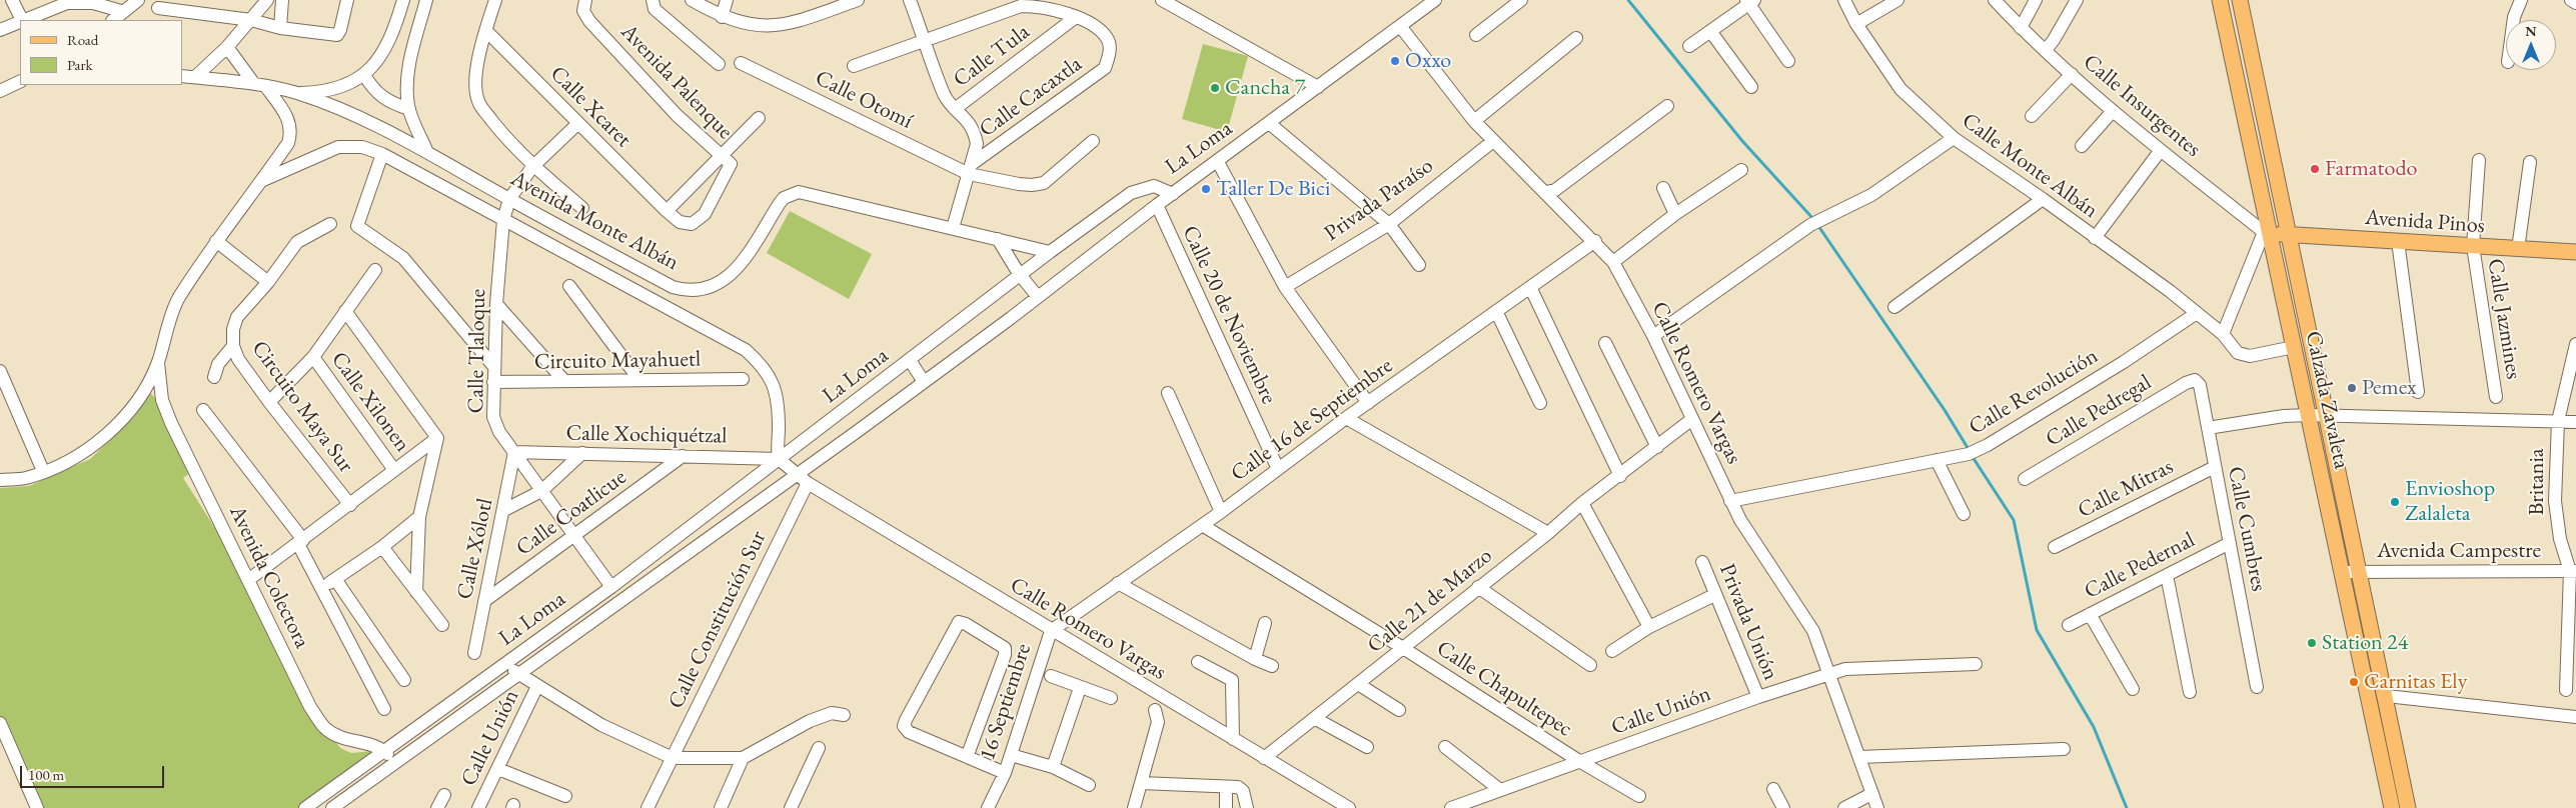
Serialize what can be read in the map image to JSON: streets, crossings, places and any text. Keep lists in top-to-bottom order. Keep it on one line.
{"streets":{"main road":["Avenida Pinos","Calzada Zavaleta"],"street":["Calle Tula","Avenida Palenque","Calle Cacaxtla","Calle Otomí","Calle Insurgentes","Calle Xcaret","La Loma","Calle Monte Albán","Privada Paraíso","Avenida Monte Albán","Calle 20 de Noviembre","Calle Jazmines","Calle Tlaloque","Circuito Mayahuetl","Calle Romero Vargas","Calle Revolución","Calle Xilonen","Circuito Maya Sur","Calle Pedregal","Calle 16 de Septiembre","Calle Xochiquétzal","Britania","Calle Mitras","Calle Coatlicue","Calle Cumbres","Calle Xólotl","Avenida Campestre","Calle Pedernal","Avenida Colectora","Calle 21 de Marzo","Calle Constitución Sur","Privada Unión","Calle Chapultepec","16 Septiembre","Calle Unión"]},"crossings":[["Calle Tula","Calle Cacaxtla"],["Avenida Palenque","Calle Xcaret"],["Calle Cacaxtla","Calle Otomí"],["Calle Insurgentes","Avenida Pinos"],["Calle Insurgentes","Calzada Zavaleta"],["Calle Xcaret","Calle Tlaloque"],["La Loma","Avenida Monte Albán"],["La Loma","Calle Tlaloque"],["La Loma","Calle Romero Vargas"],["La Loma","Calle Xochiquétzal"],["La Loma","Avenida Colectora"],["Calle Monte Albán","Calle Revolución"],["Calle Monte Albán","Calzada Zavaleta"],["Privada Paraíso","Calle Romero Vargas"],["Avenida Monte Albán","Calle Tlaloque"],["Avenida Pinos","Calle Jazmines"],["Avenida Pinos","Calzada Zavaleta"],["Calle 20 de Noviembre","Calle 16 de Septiembre"],["Calle Tlaloque","Circuito Mayahuetl"],["Calle Tlaloque","Calle Xochiquétzal"],["Calle Tlaloque","Calle Coatlicue"],["Calle Tlaloque","Calle Xólotl"],["Calle Romero Vargas","Calle Revolución"],["Calle Romero Vargas","Calle 16 de Septiembre"],["Calle Romero Vargas","Calle 21 de Marzo"],["Calle Romero Vargas","Calle Constitución Sur"],["Calle Romero Vargas","16 Septiembre"],["Calle Romero Vargas","Calle Unión"],["Calzada Zavaleta","Avenida Campestre"],["Calle Pedregal","Calle Cumbres"],["Calle 16 de Septiembre","Calle Chapultepec"],["Calle 16 de Septiembre","16 Septiembre"],["Calle Xochiquétzal","Calle Coatlicue"],["Calle Xochiquétzal","Calle Xólotl"],["Britania","Avenida Campestre"],["Calle Mitras","Calle Cumbres"],["Calle Coatlicue","Calle Xólotl"],["Calle Cumbres","Calle Pedernal"],["Calle 21 de Marzo","Calle Chapultepec"],["Privada Unión","Calle Unión"],["Calle Chapultepec","Calle Unión"]],"places":["Oxxo","Cancha 7","Farmatodo","Taller De Bici","Pemex","Envioshop Zalaleta","Station 24","Carnitas Ely"],"legend":["Road","Park"],"scale_bar":"100 m","north":"top"}
